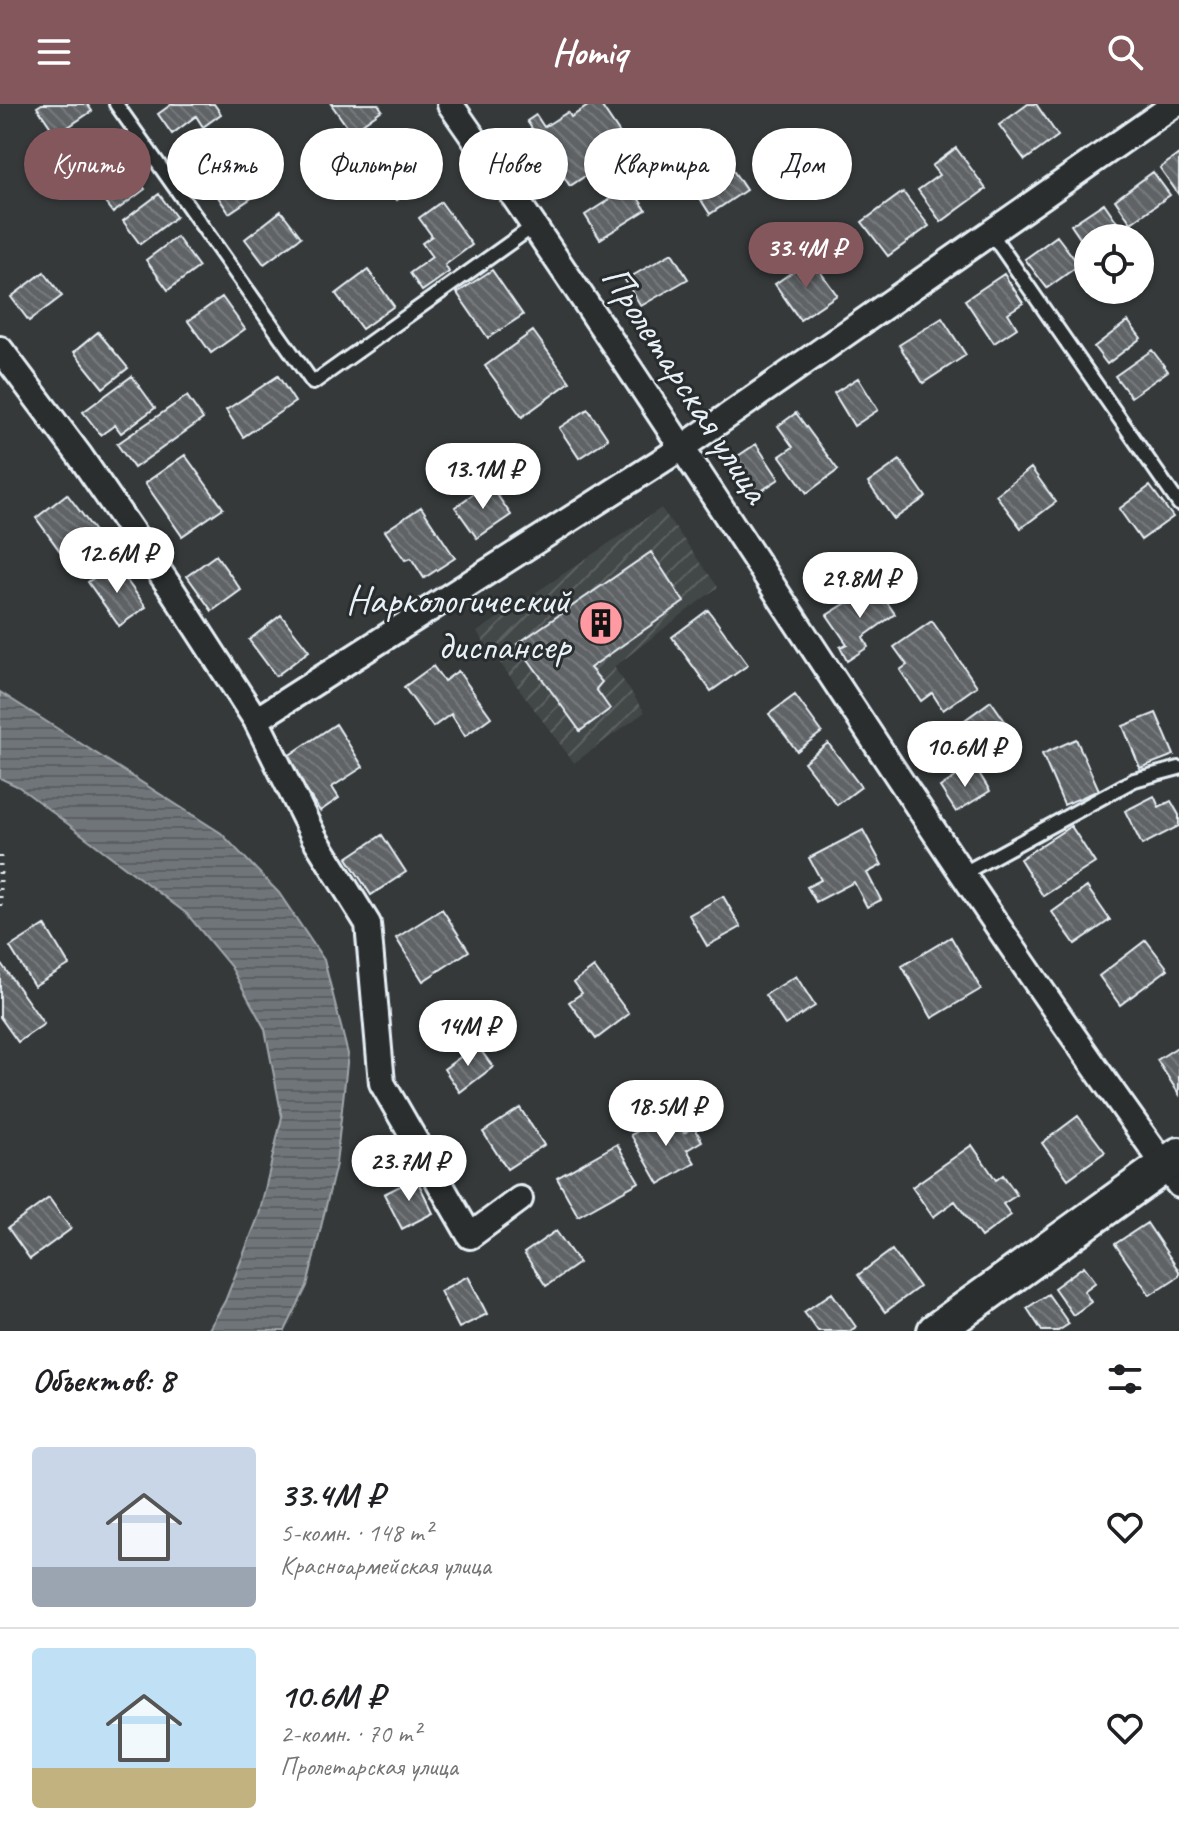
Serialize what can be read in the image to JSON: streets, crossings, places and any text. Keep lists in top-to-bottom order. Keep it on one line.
{"streets":{"street":["Пролетарская улица"]},"places":{"building":["Наркологический диспансер"]},"page":{"header":"Homiq","chip":["Купить","Снять","Фильтры","Новое","Квартира","Дом"],"price":["33.4M ₽","13.1M ₽","12.6M ₽","29.8M ₽","10.6M ₽","14M ₽","18.5M ₽","23.7M ₽"],"heading":"Объектов: 8","list":[{"name":"33.4M ₽","note":"5-комн. · 148 m² · Красноармейская улица"},{"name":"10.6M ₽","note":"2-комн. · 70 m² · Пролетарская улица"}]}}
